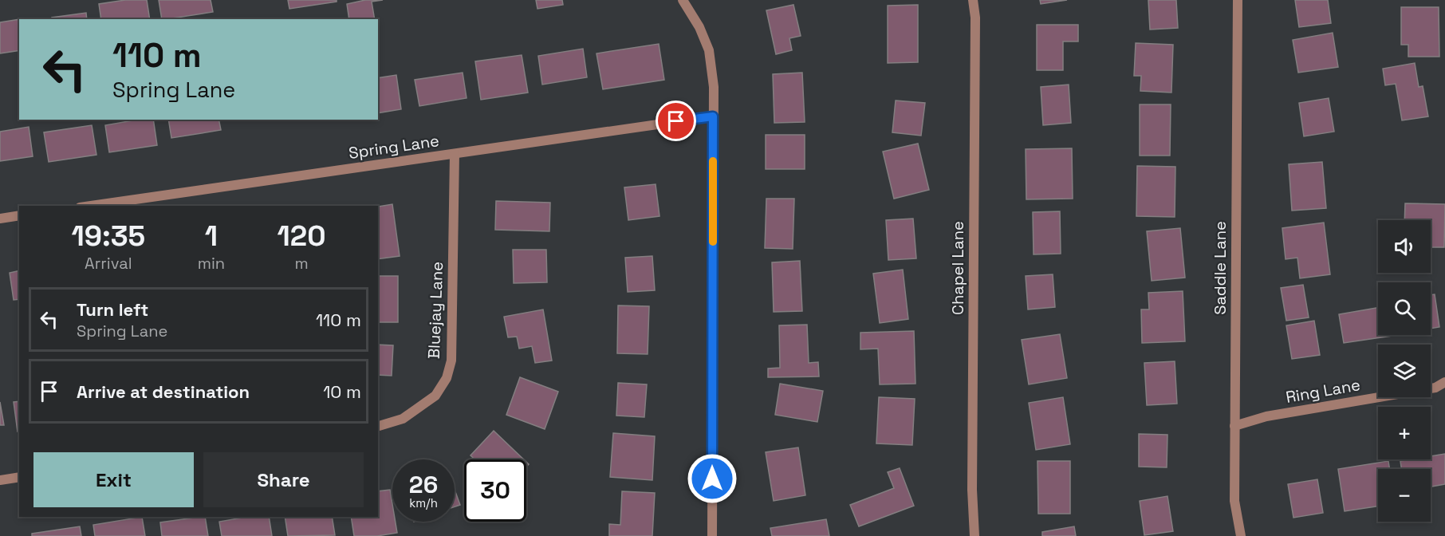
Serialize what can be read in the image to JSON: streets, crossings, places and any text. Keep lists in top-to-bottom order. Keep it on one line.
{"streets":{"street":["Spring Lane","Chapel Lane","Saddle Lane","Bluejay Lane","Ring Lane"]},"crossings":[["Spring Lane","Bluejay Lane"],["Saddle Lane","Ring Lane"]],"page":{"turn":["110 m","Spring Lane"],"eta":["19:35","Arrival","1","min","120","m"],"map_buttons":["+","−"],"list":[{"name":"Turn left","note":"Spring Lane","value":"110 m"},{"name":"Arrive at destination","value":"10 m"}],"buttons":["Exit","Share"],"speed":"26 km/h","limit":"30"}}
